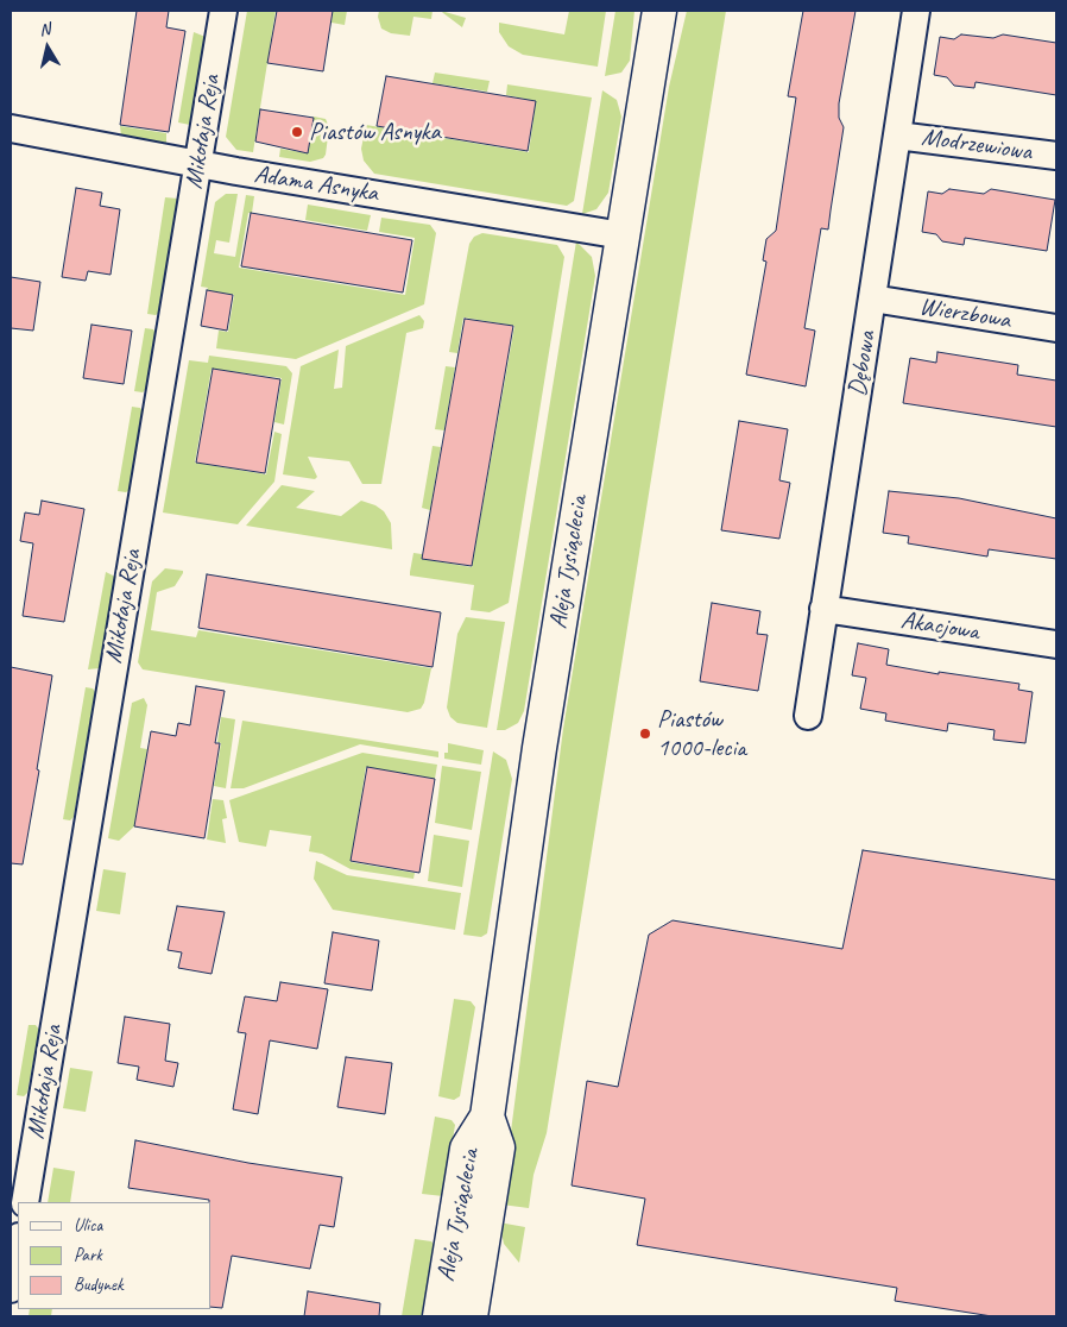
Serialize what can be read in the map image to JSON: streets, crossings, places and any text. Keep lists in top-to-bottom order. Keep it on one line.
{"streets":{"street":["Mikołaja Reja","Modrzewiowa","Adama Asnyka","Wierzbowa","Dębowa","Aleja Tysiąclecia","Akacjowa"]},"crossings":[["Mikołaja Reja","Adama Asnyka"],["Modrzewiowa","Dębowa"],["Adama Asnyka","Aleja Tysiąclecia"],["Wierzbowa","Dębowa"],["Dębowa","Akacjowa"]],"places":["Piastów Asnyka","Piastów 1000-lecia"],"legend":["Ulica","Park","Budynek"],"north":"top"}
